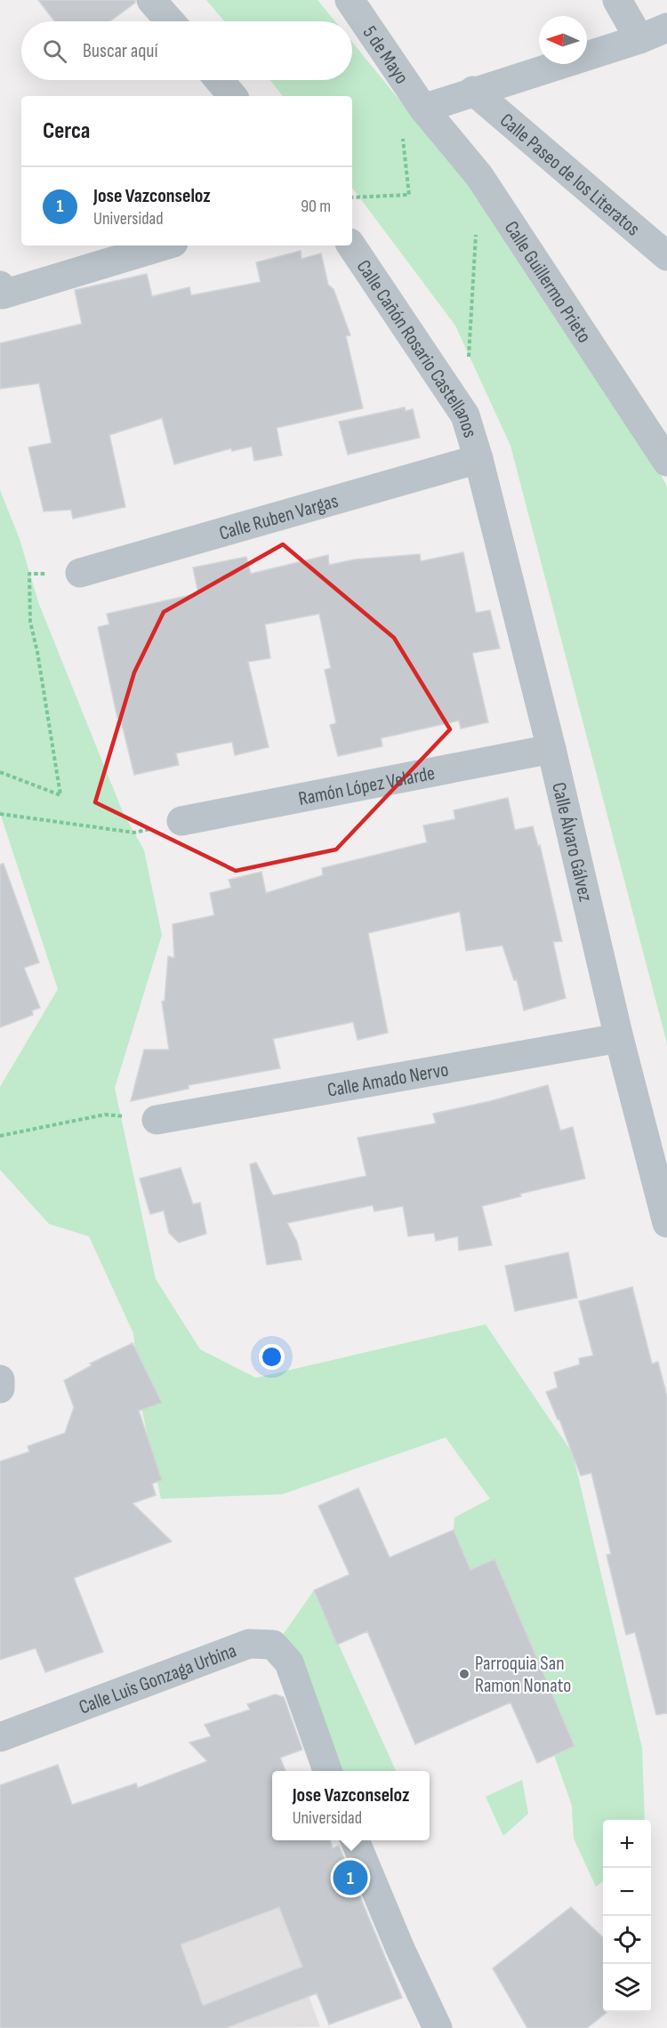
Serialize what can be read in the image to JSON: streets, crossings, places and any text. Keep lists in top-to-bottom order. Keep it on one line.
{"streets":{"street":["5 de Mayo","Calle Paseo de los Literatos","Calle Guillermo Prieto","Calle Cañón Rosario Castellanos","Calle Ruben Vargas","Ramón López Velarde","Calle Álvaro Gálvez","Calle Amado Nervo","Calle Luis Gonzaga Urbina"]},"crossings":[["5 de Mayo","Calle Guillermo Prieto"],["Calle Cañón Rosario Castellanos","Calle Ruben Vargas"],["Calle Cañón Rosario Castellanos","Calle Álvaro Gálvez"],["Calle Ruben Vargas","Calle Álvaro Gálvez"],["Ramón López Velarde","Calle Álvaro Gálvez"],["Calle Álvaro Gálvez","Calle Amado Nervo"]],"places":["Parroquia San Ramon Nonato"],"north":"left","page":{"search":"Buscar aquí","heading":"Cerca","list":[{"mark":"1","name":"Jose Vazconseloz","note":"Universidad","value":"90 m"}],"popup":["Jose Vazconseloz","Universidad"],"map_buttons":["+","−"],"pins":"1"}}
